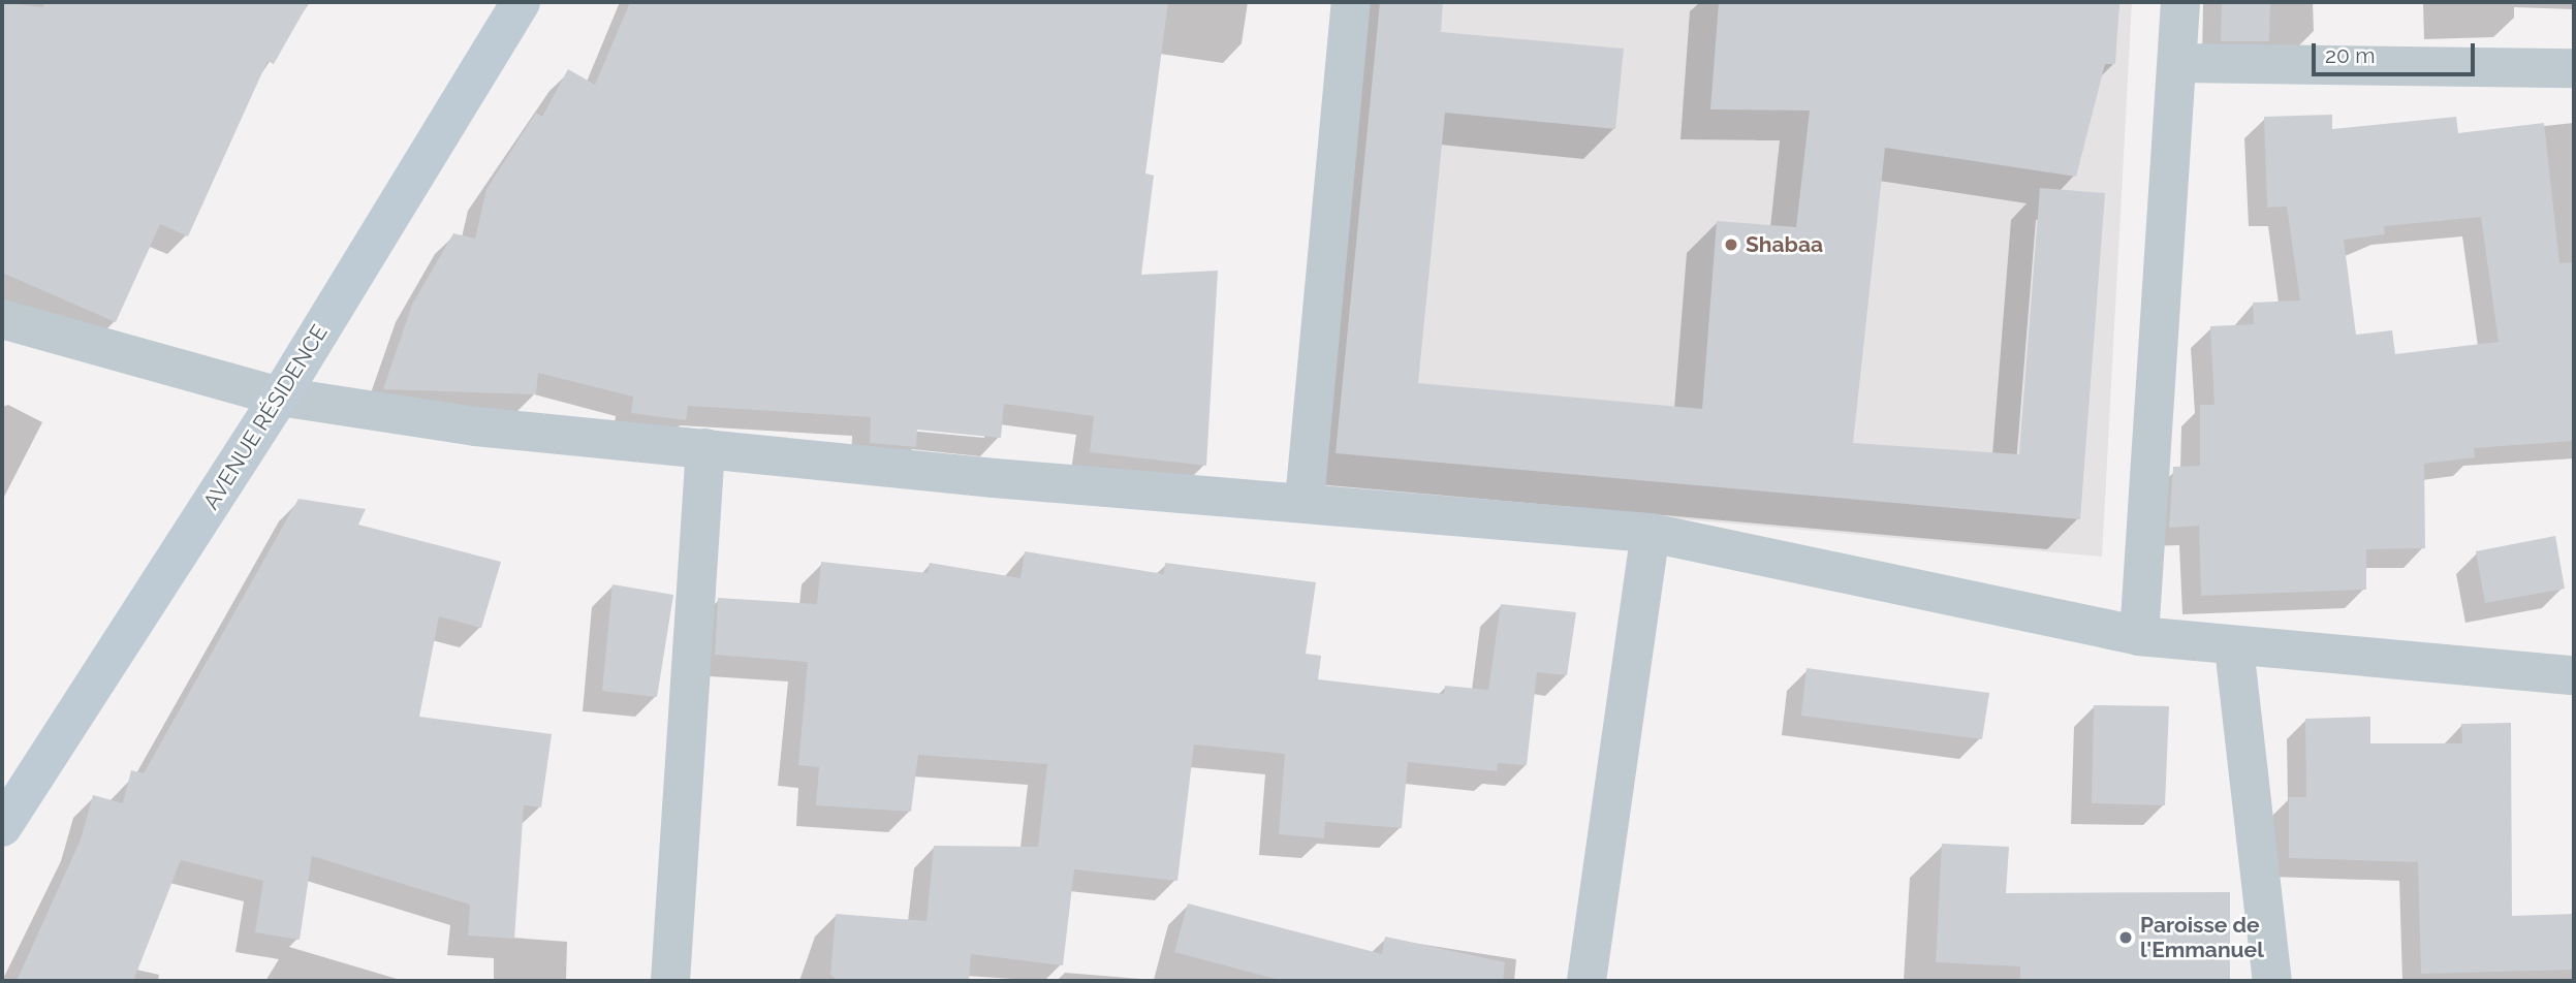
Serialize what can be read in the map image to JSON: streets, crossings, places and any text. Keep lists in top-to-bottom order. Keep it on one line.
{"streets":{"main road":["AVENUE RÉSIDENCE"]},"places":["Shabaa","Paroisse de l'Emmanuel"],"scale_bar":"20 m"}
